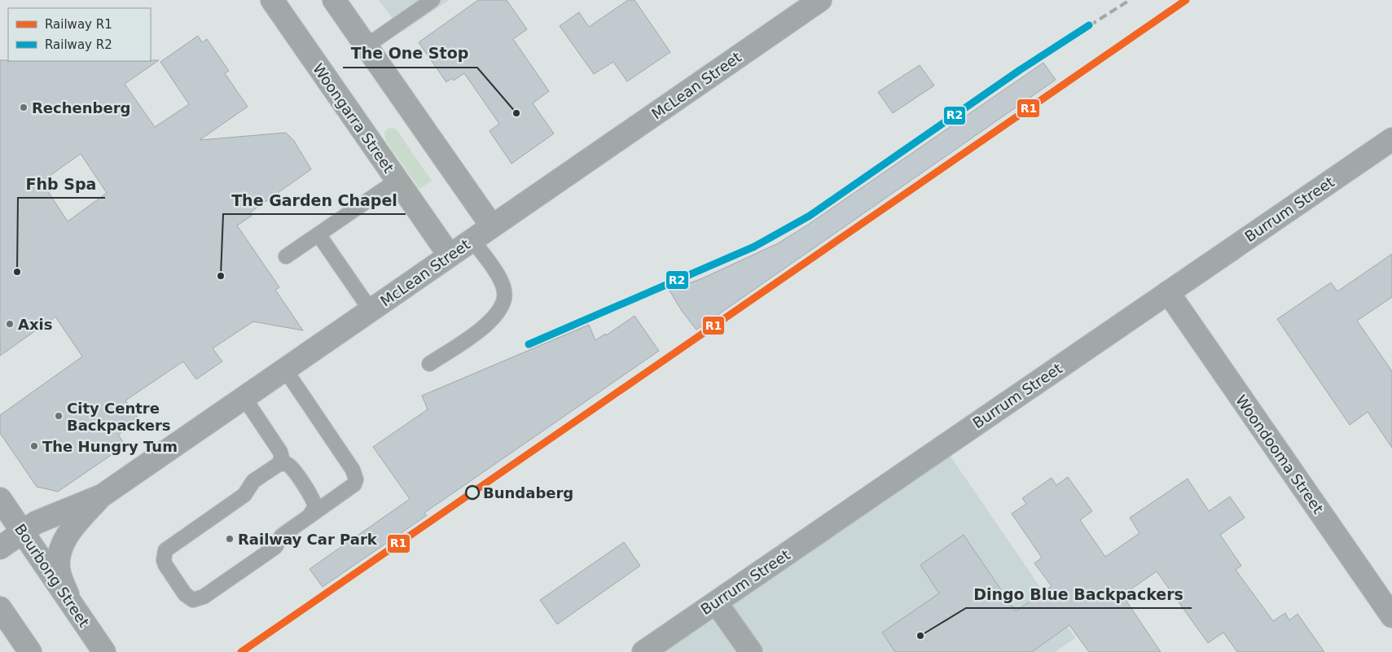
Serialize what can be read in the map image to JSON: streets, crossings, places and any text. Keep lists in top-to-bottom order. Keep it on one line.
{"streets":{"main road":["Bourbong Street"],"street":["McLean Street","Woongarra Street","Burrum Street","Woondooma Street"]},"crossings":[["McLean Street","Woongarra Street"],["McLean Street","Bourbong Street"],["Burrum Street","Woondooma Street"]],"places":["Rechenberg","The One Stop","Fhb Spa","The Garden Chapel","Axis","City Centre Backpackers","The Hungry Tum","Bundaberg","Railway Car Park","Dingo Blue Backpackers"],"lines":["rail line R1","rail line R2"],"legend":["Railway R1","Railway R2"]}
